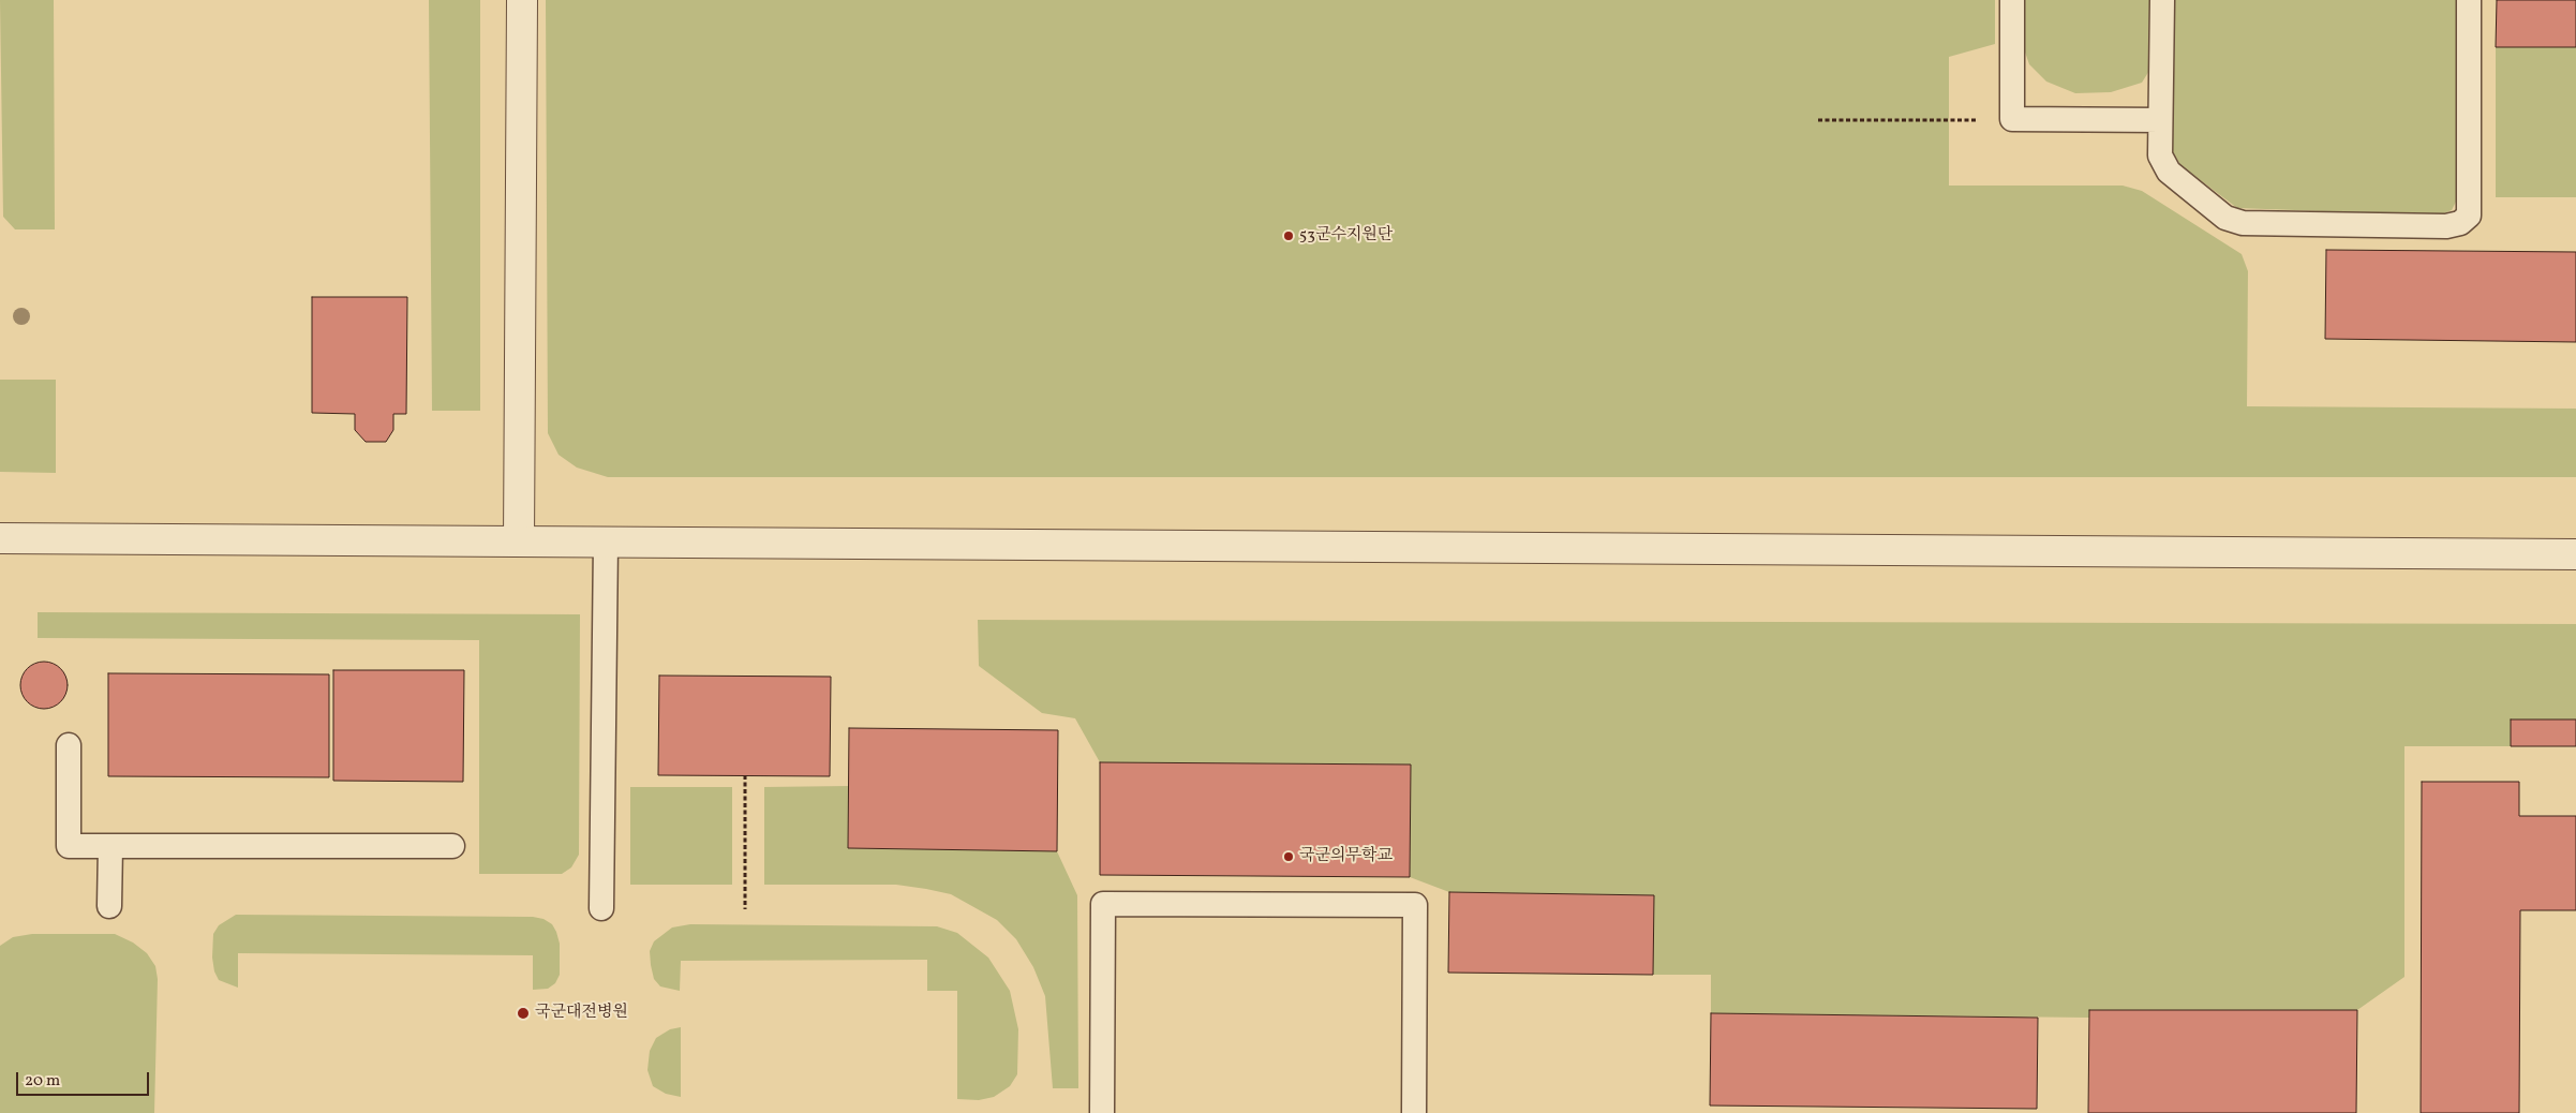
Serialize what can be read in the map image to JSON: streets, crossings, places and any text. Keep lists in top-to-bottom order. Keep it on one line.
{"places":["53군수지원단","국군의무학교","국군대전병원"],"scale_bar":"20 m"}
